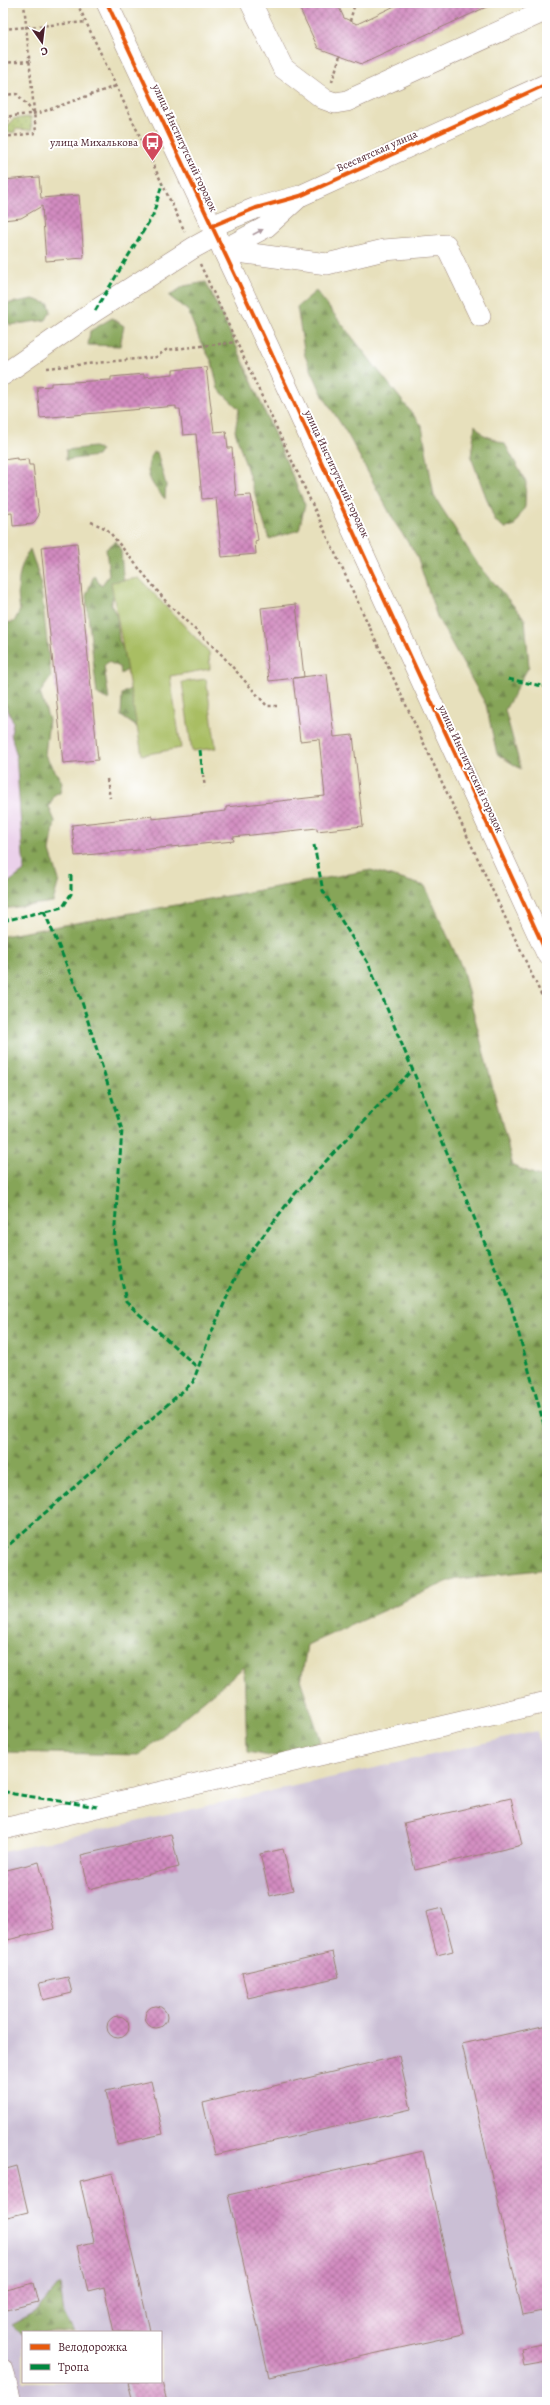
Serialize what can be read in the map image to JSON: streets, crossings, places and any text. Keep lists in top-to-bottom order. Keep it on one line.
{"streets":{"street":["улица Институтский городок","Всесвятская улица"]},"crossings":[["улица Институтский городок","Всесвятская улица"]],"places":{"bus stop":["улица Михалькова"]},"legend":["Велодорожка","Тропа"],"north":"bottom"}
